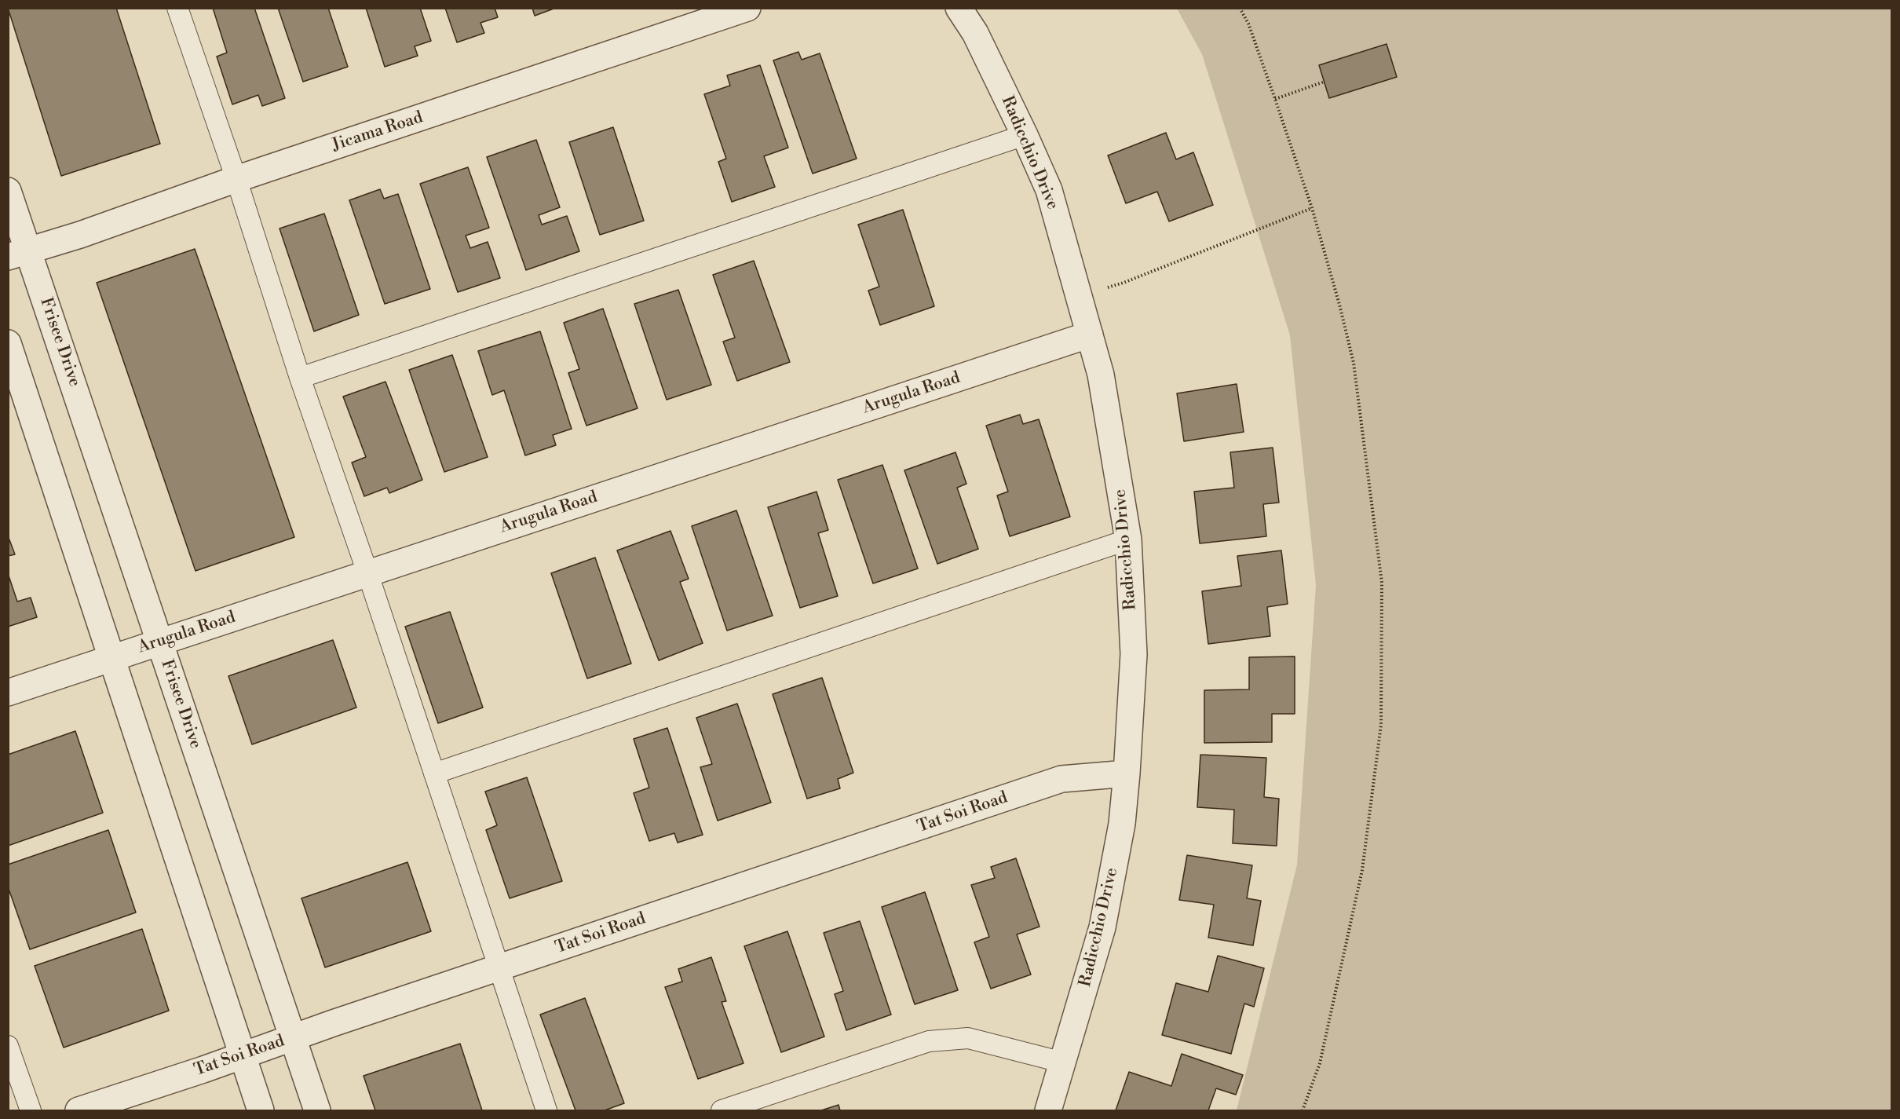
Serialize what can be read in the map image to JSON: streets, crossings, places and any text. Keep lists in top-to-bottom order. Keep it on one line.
{"streets":{"street":["Jicama Road","Radicchio Drive","Frisee Drive","Arugula Road","Tat Soi Road"]},"crossings":[["Jicama Road","Frisee Drive"],["Radicchio Drive","Arugula Road"],["Radicchio Drive","Tat Soi Road"],["Frisee Drive","Arugula Road"],["Frisee Drive","Tat Soi Road"]]}
